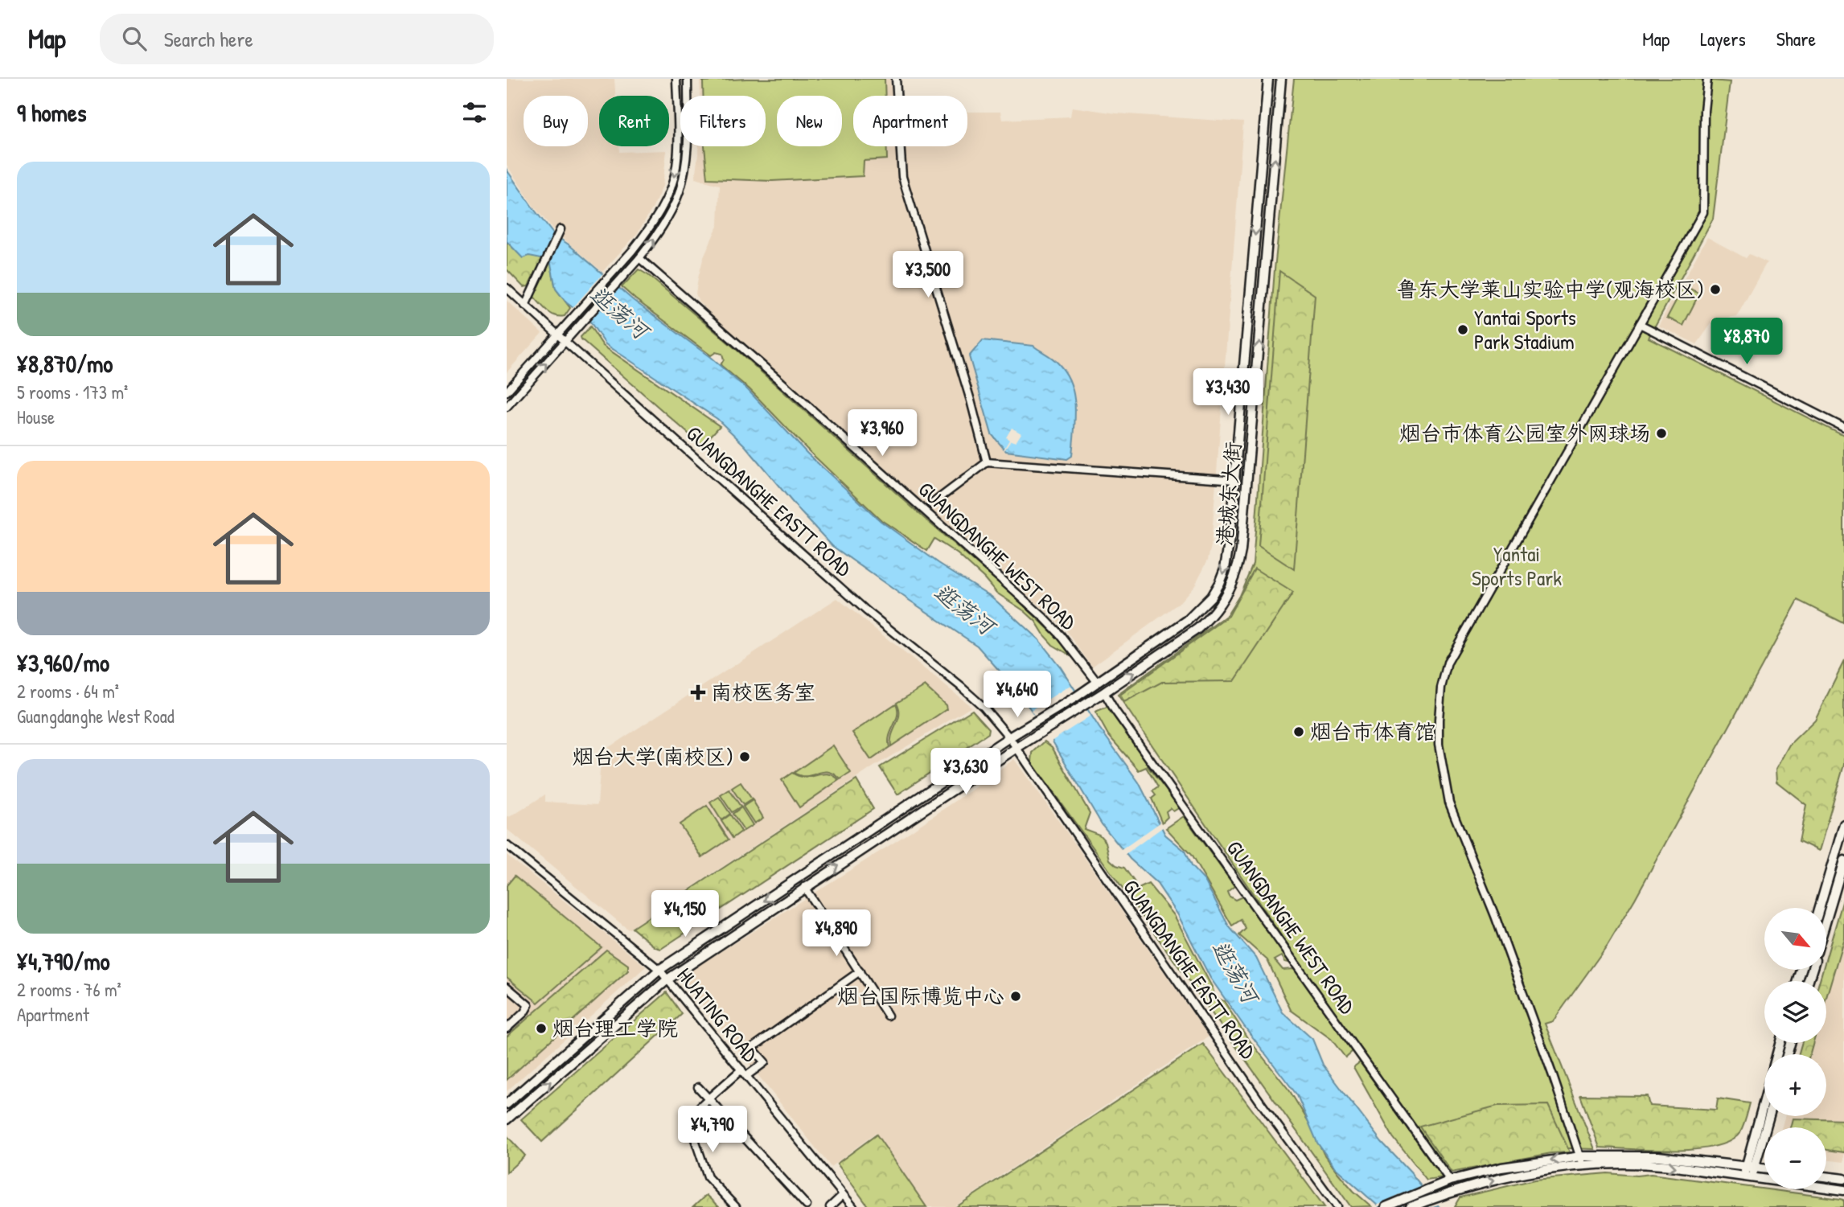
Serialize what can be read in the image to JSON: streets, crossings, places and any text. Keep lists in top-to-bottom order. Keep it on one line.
{"streets":{"main road":["港城东大街"],"street":["GUANGDANGHE EASTT ROAD","GUANGDANGHE WEST ROAD","HUATING ROAD"]},"crossings":[["港城东大街","GUANGDANGHE EASTT ROAD"],["港城东大街","GUANGDANGHE WEST ROAD"],["港城东大街","HUATING ROAD"]],"water":["逛荡河"],"parks":["Yantai Sports Park"],"places":{"other":["鲁东大学莱山实验中学(观海校区)","Yantai Sports Park Stadium","烟台市体育公园室外网球场","烟台市体育馆","烟台大学(南校区)","烟台国际博览中心","烟台理工学院"],"health":["南校医务室"]},"north":"bottom right","page":{"header":"Map","search":"Search here","nav":["Map","Layers","Share"],"heading":"9 homes","chip":["Buy","Rent","Filters","New","Apartment"],"list":[{"name":"¥8,870/mo","note":"5 rooms · 173 m² · House"},{"name":"¥3,960/mo","note":"2 rooms · 64 m² · Guangdanghe West Road"},{"name":"¥4,790/mo","note":"2 rooms · 76 m² · Apartment"}],"price":["¥3,500","¥8,870","¥3,430","¥3,960","¥4,640","¥3,630","¥4,150","¥4,890","¥4,790"],"map_buttons":["+","−"]}}
